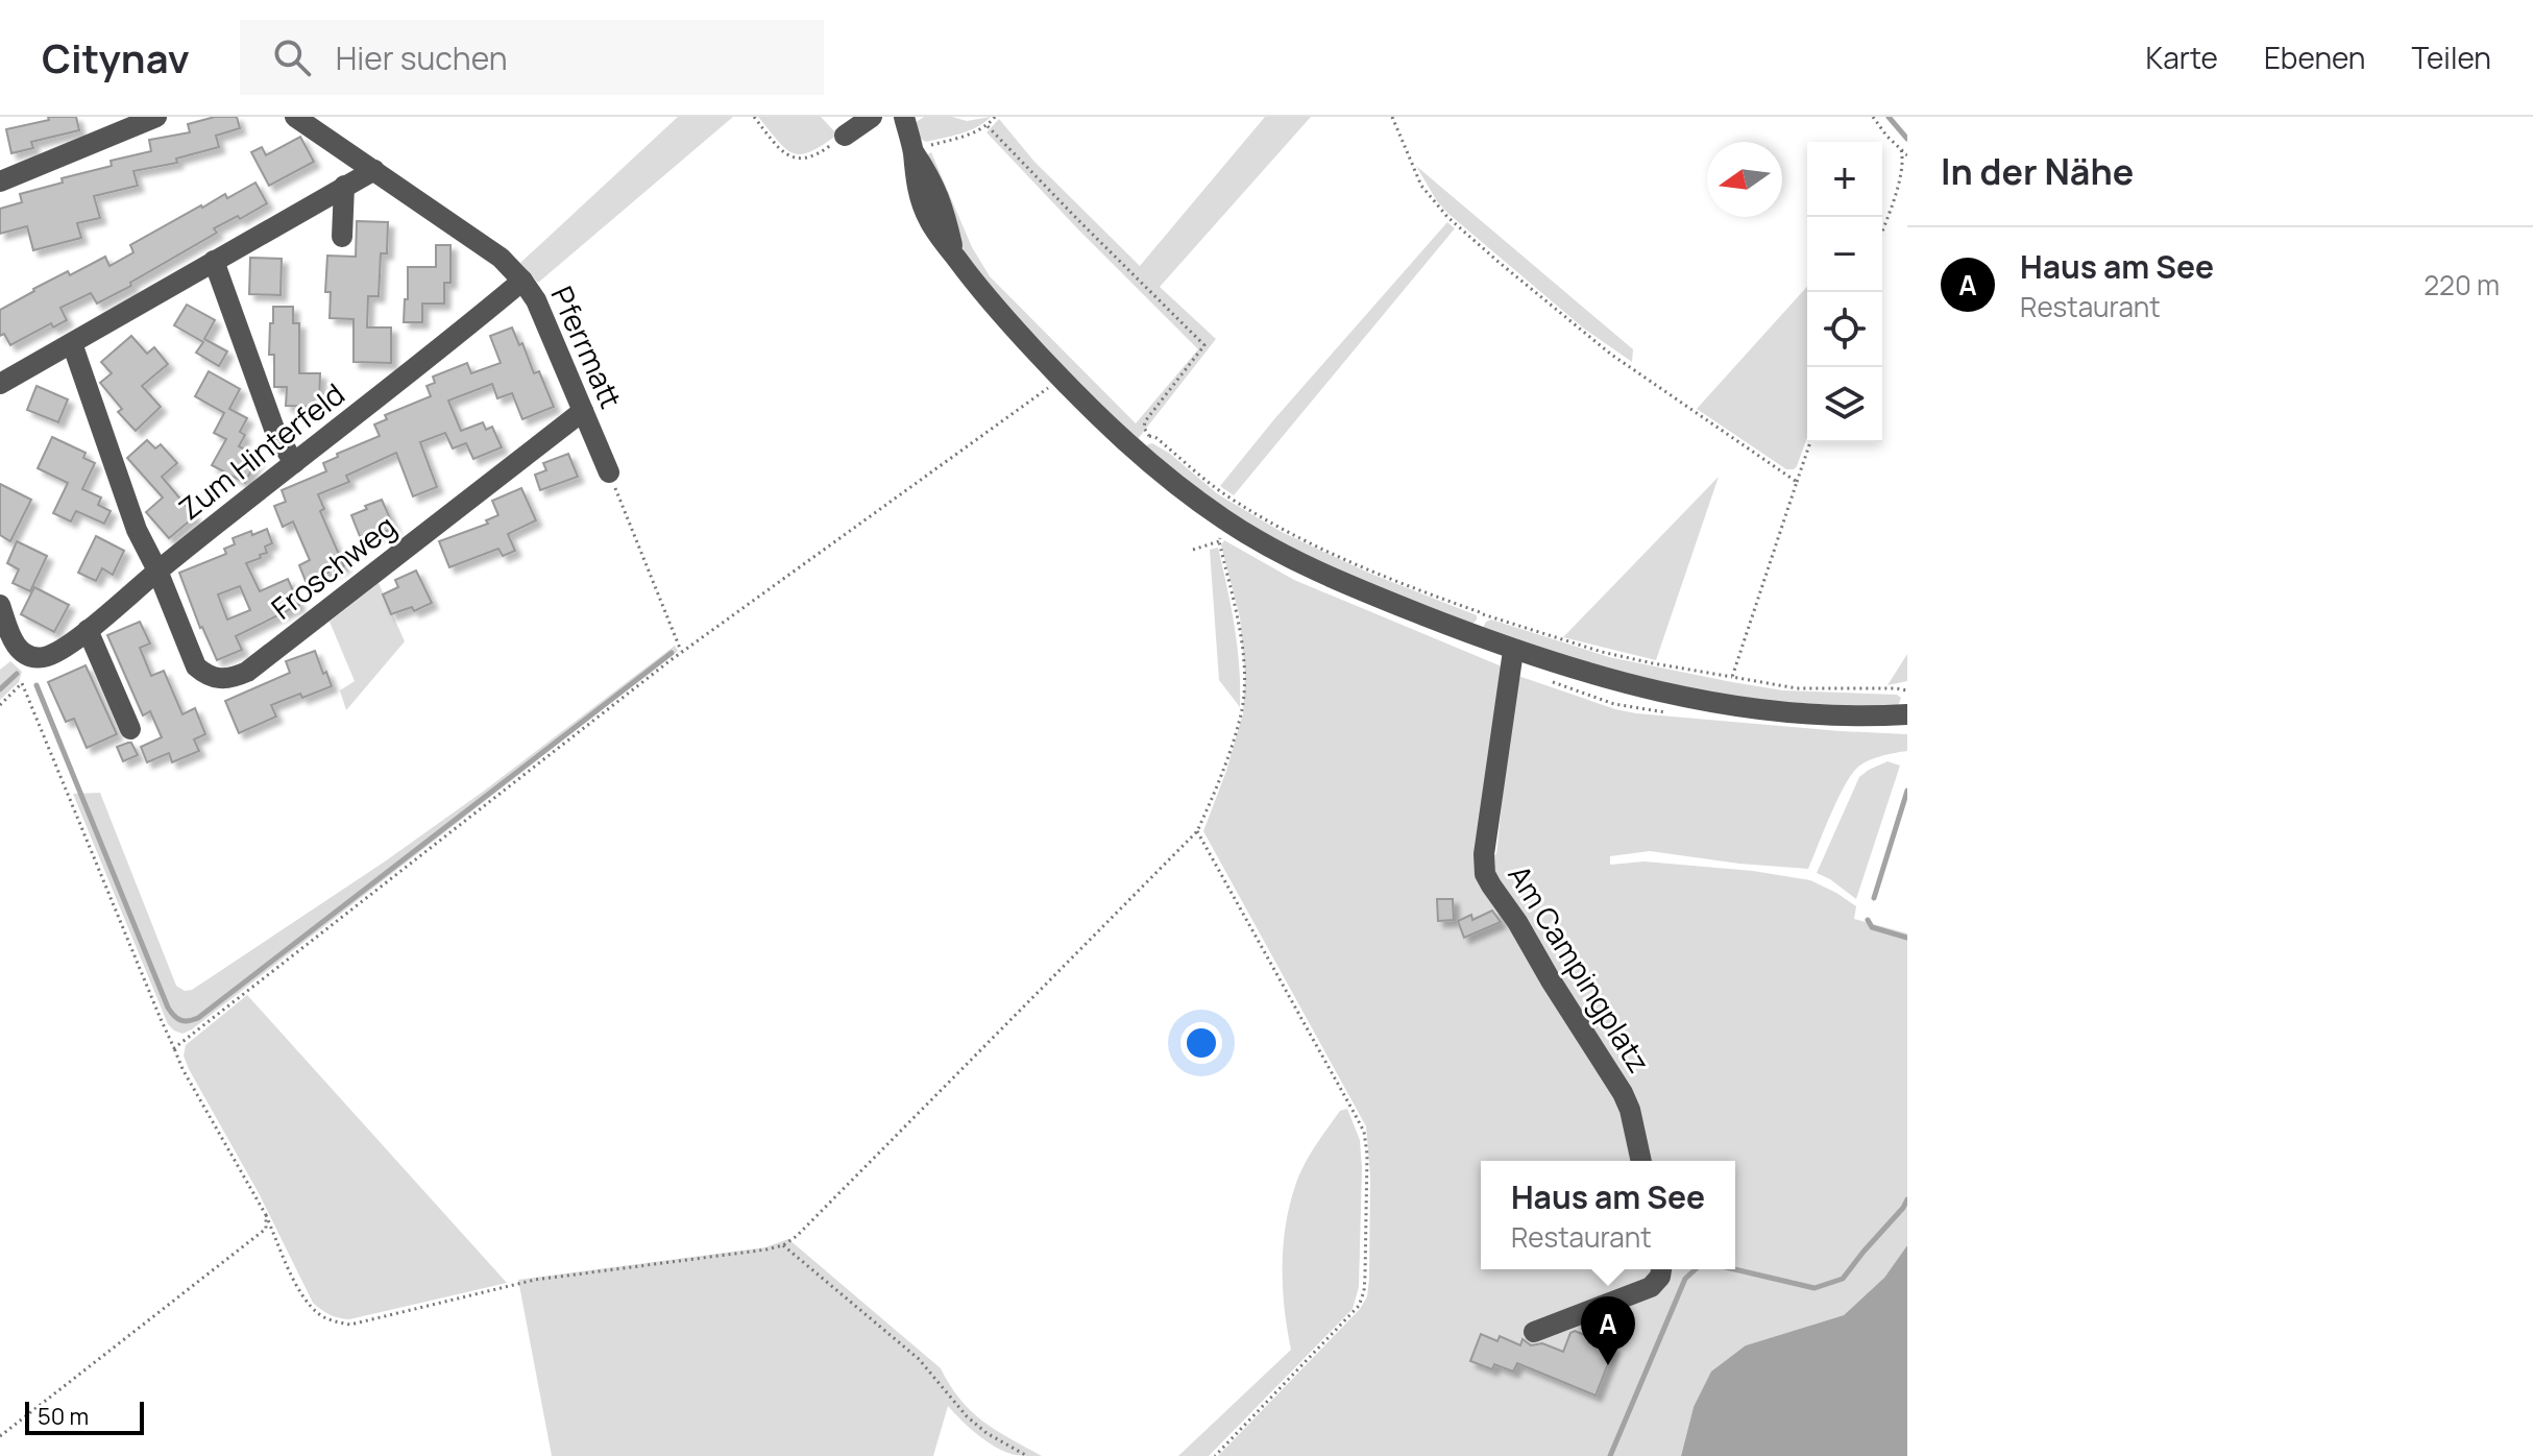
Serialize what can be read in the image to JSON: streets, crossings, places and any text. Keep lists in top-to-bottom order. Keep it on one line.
{"streets":{"street":["Pferrmatt","Zum Hinterfeld","Froschweg","Am Campingplatz"]},"crossings":[["Pferrmatt","Zum Hinterfeld"],["Pferrmatt","Froschweg"],["Zum Hinterfeld","Froschweg"]],"scale_bar":"50 m","north":"left","page":{"header":"Citynav","search":"Hier suchen","nav":["Karte","Ebenen","Teilen"],"heading":"In der Nähe","map_buttons":["+","−"],"list":[{"mark":"A","name":"Haus am See","note":"Restaurant","value":"220 m"}],"popup":["Haus am See","Restaurant"],"pins":"A","scale":"50 m"}}
